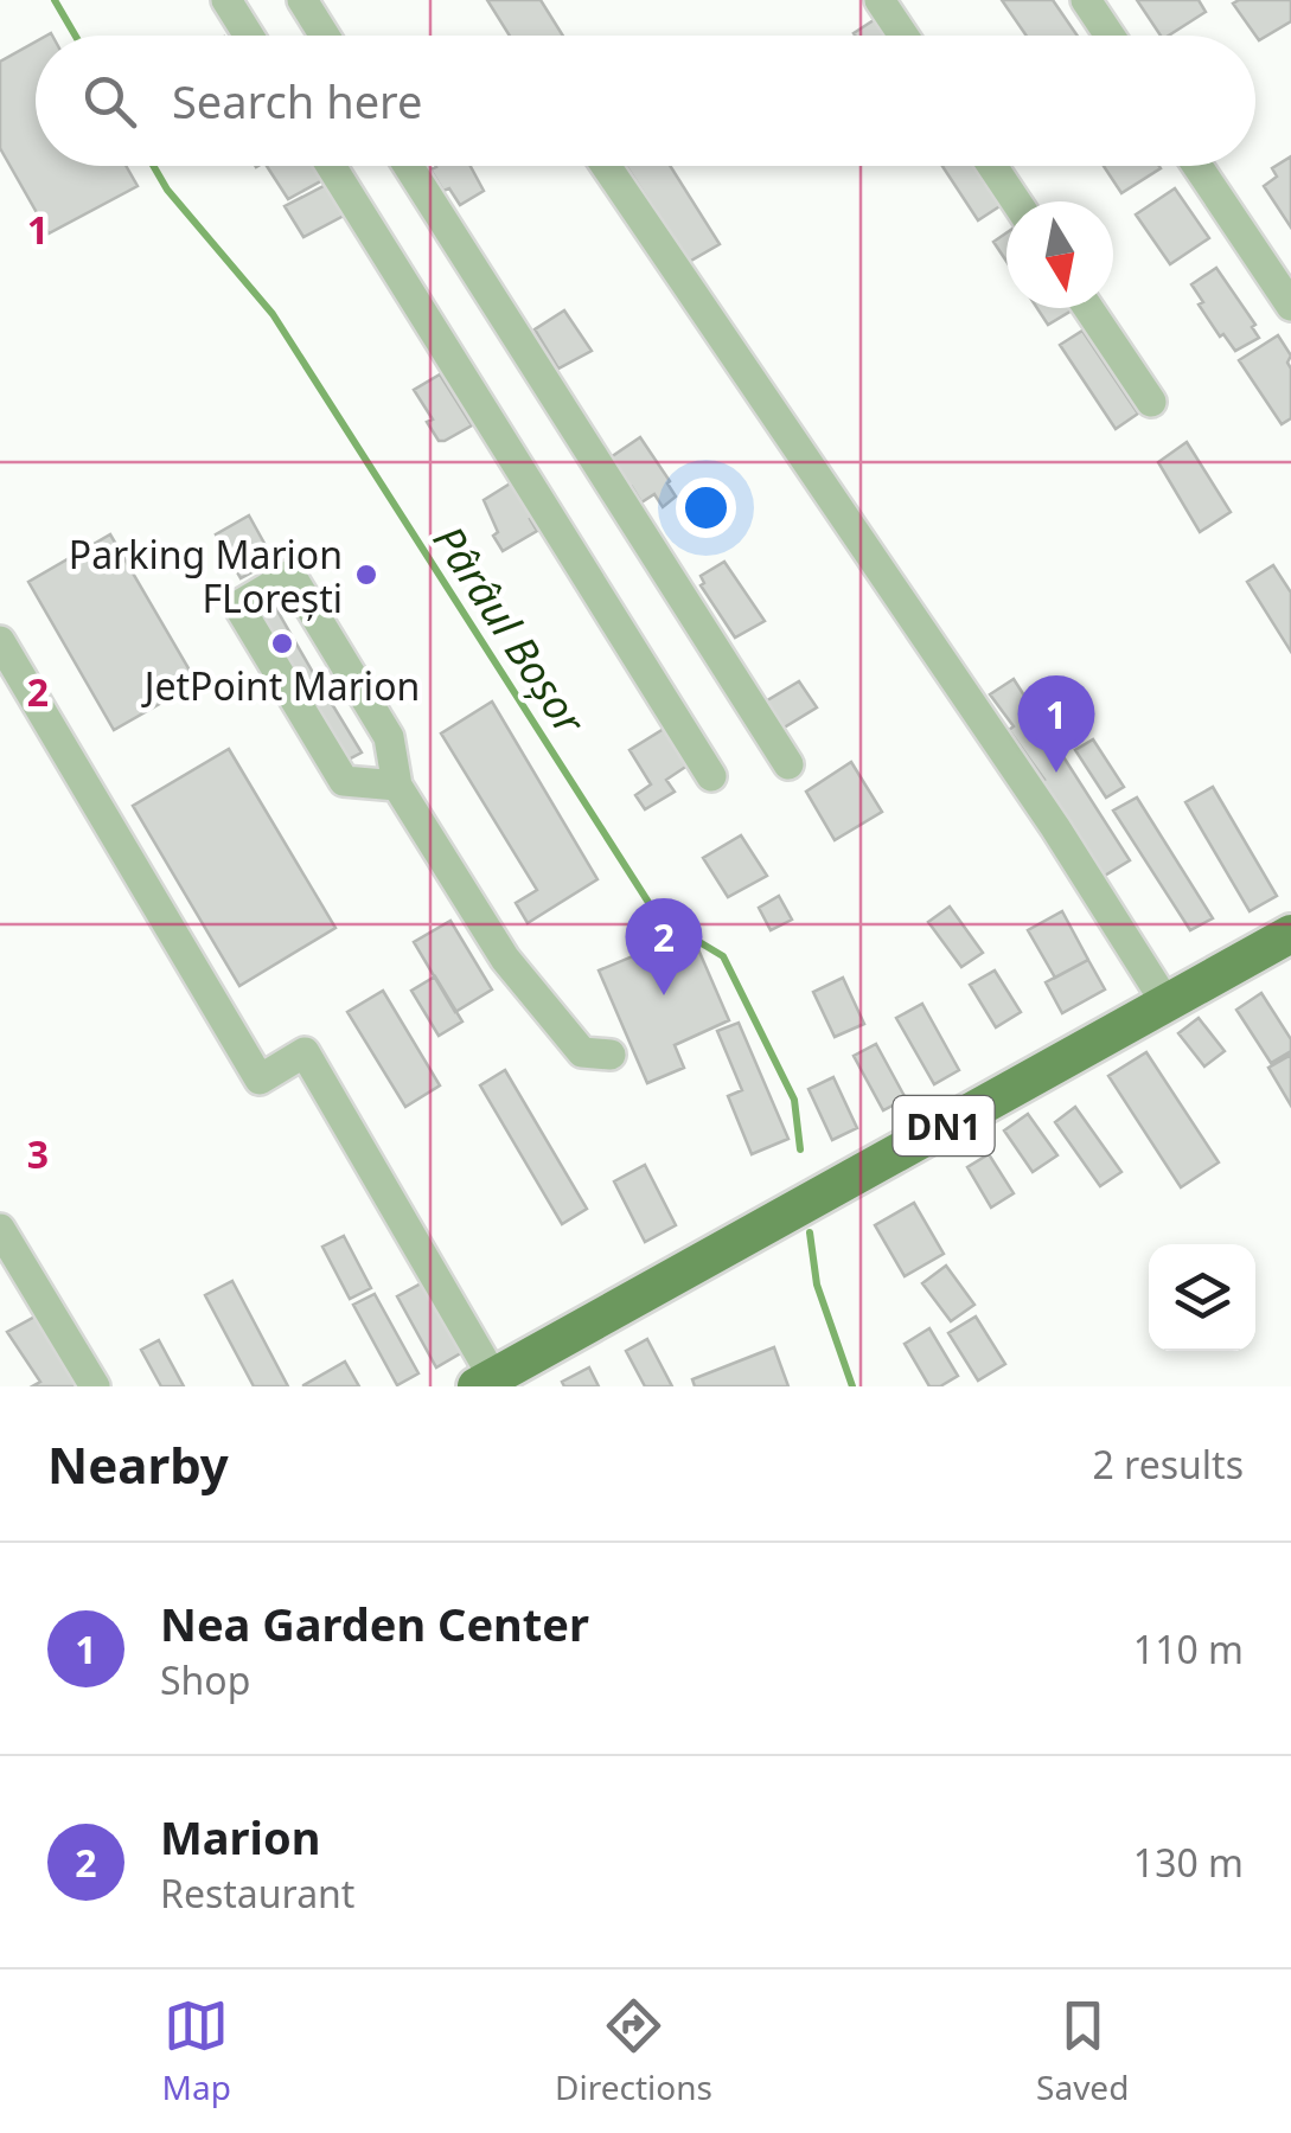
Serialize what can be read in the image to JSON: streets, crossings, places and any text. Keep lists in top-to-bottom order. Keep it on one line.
{"streets":{"main road":["DN1"]},"water":["Pârâul Boșor"],"places":["Parking Marion FLorești","JetPoint Marion"],"north":"bottom","page":{"search":"Search here","pins":["1","2"],"heading":["Nearby","2 results"],"list":[{"mark":"1","name":"Nea Garden Center","note":"Shop","value":"110 m"},{"mark":"2","name":"Marion","note":"Restaurant","value":"130 m"}],"nav":["Map","Directions","Saved"]},"grid":{"rows":["1","2","3"]}}
